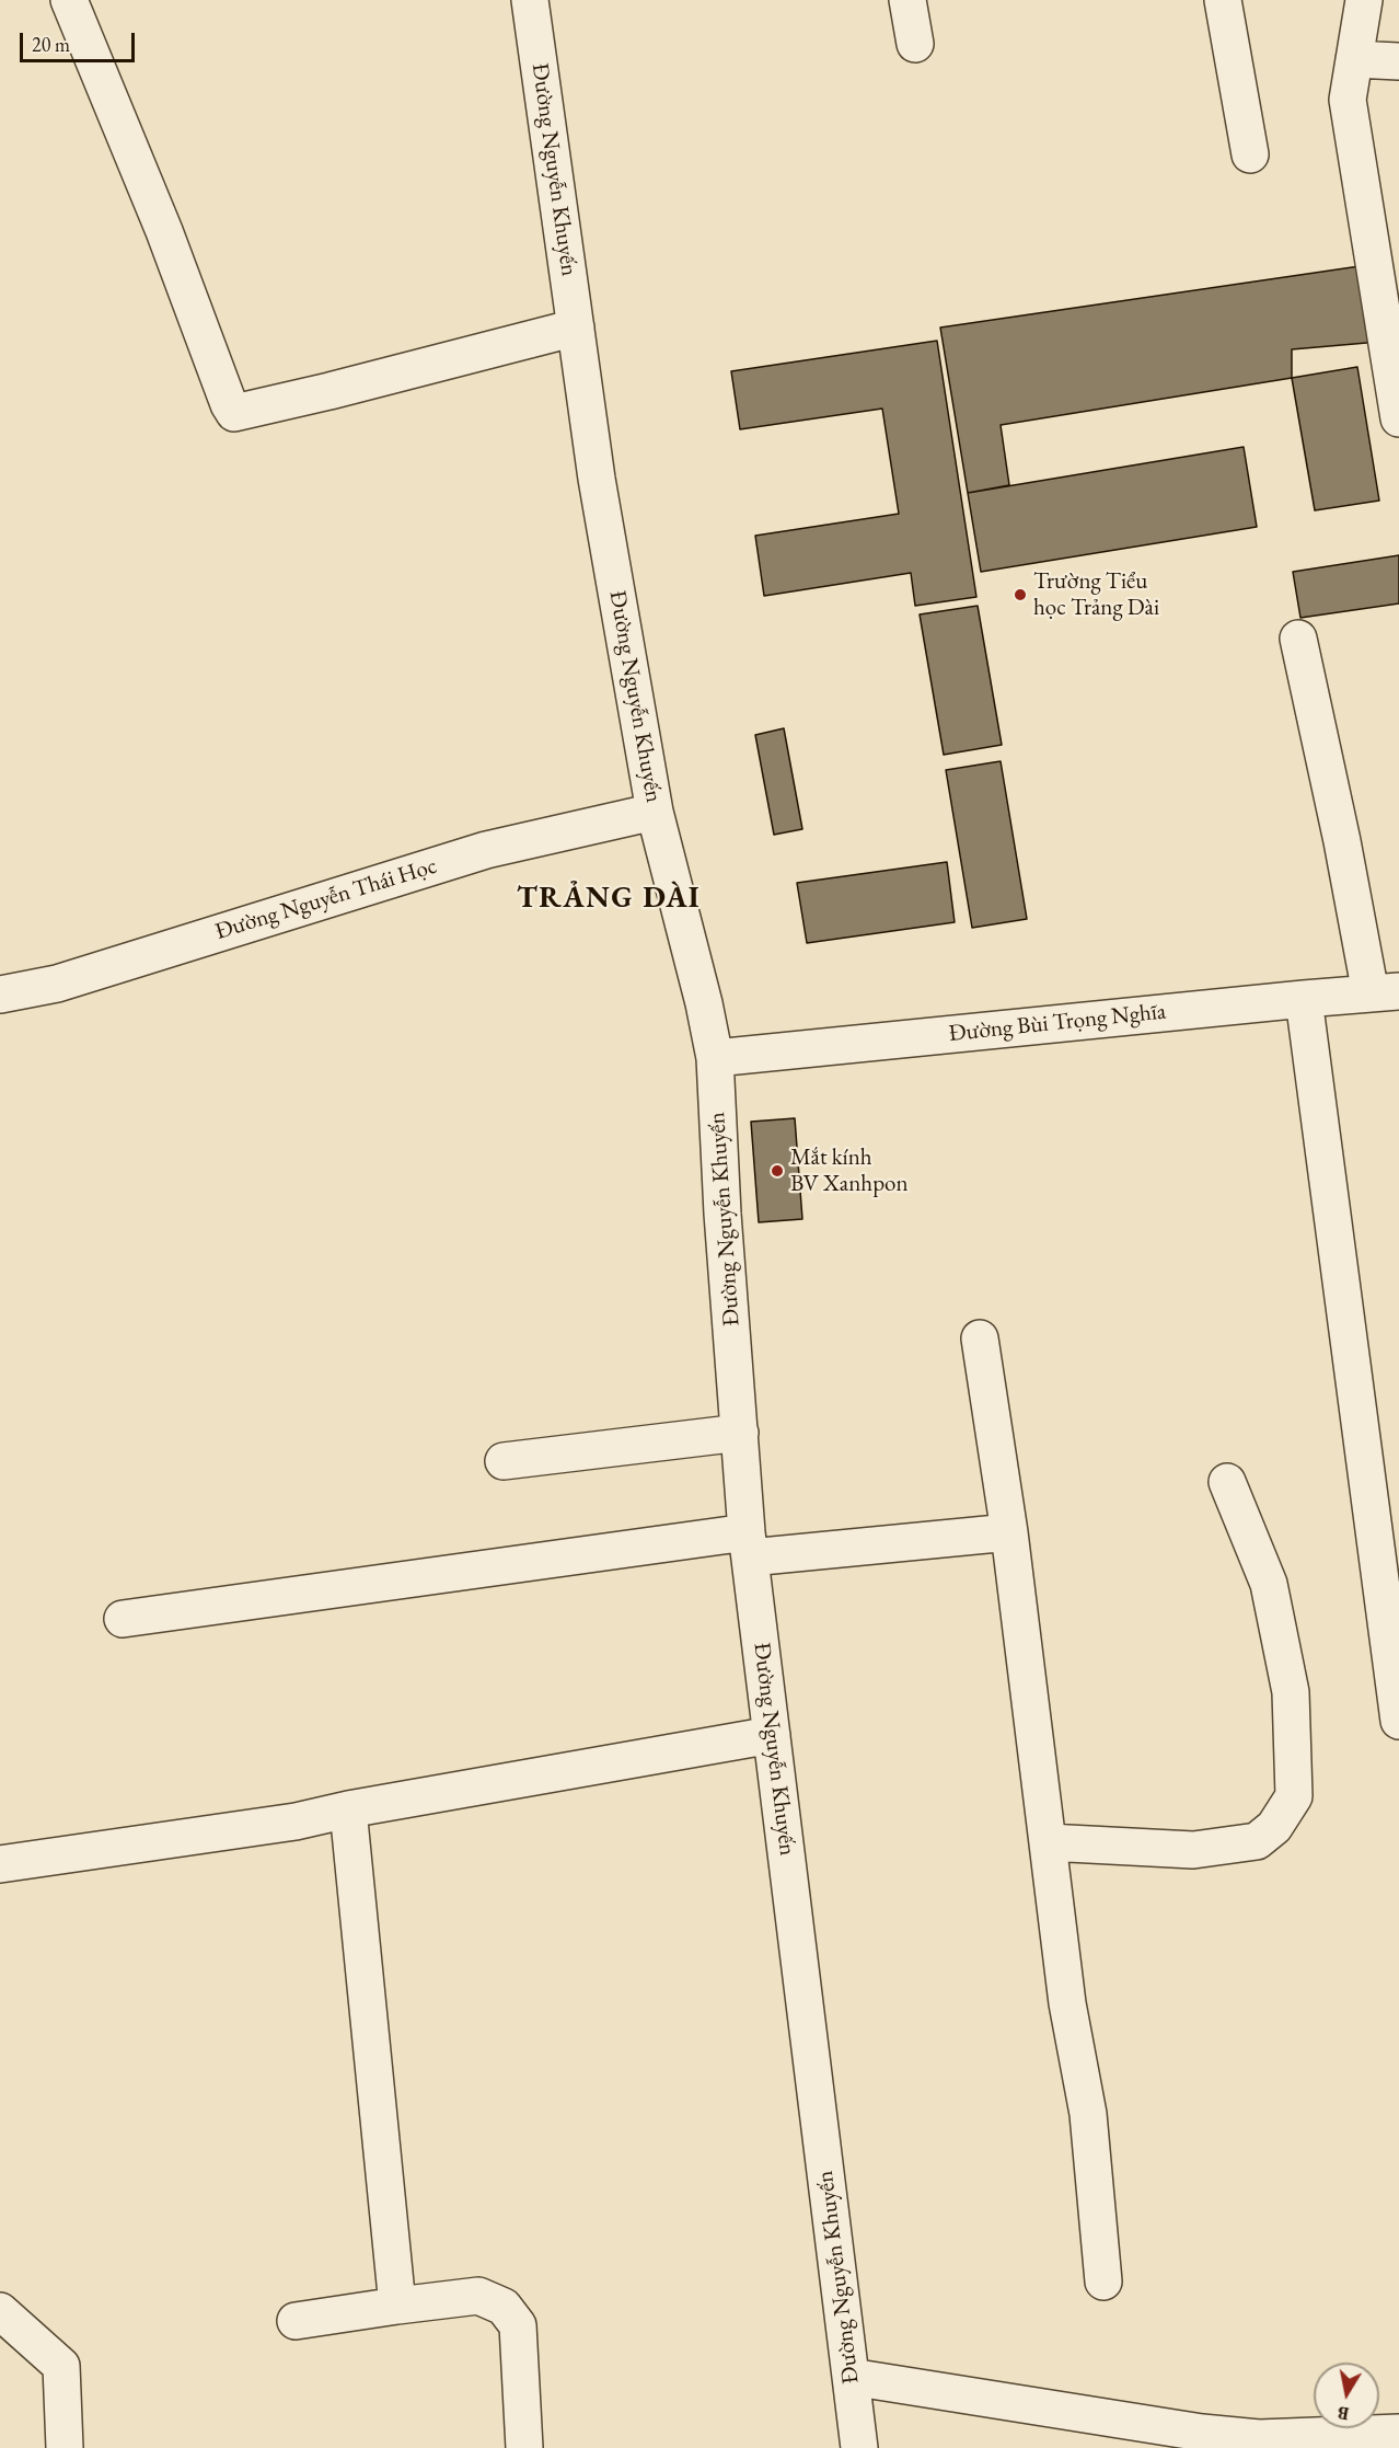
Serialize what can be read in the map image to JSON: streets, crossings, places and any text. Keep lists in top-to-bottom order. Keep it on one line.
{"streets":{"street":["Đường Nguyễn Khuyến","Đường Nguyễn Thái Học","Đường Bùi Trọng Nghĩa"]},"crossings":[["Đường Nguyễn Khuyến","Đường Nguyễn Thái Học"],["Đường Nguyễn Khuyến","Đường Bùi Trọng Nghĩa"]],"districts":["TRẢNG DÀI"],"places":["Trường Tiểu học Trảng Dài","Mắt kính BV Xanhpon"],"scale_bar":"20 m","north":"bottom"}
